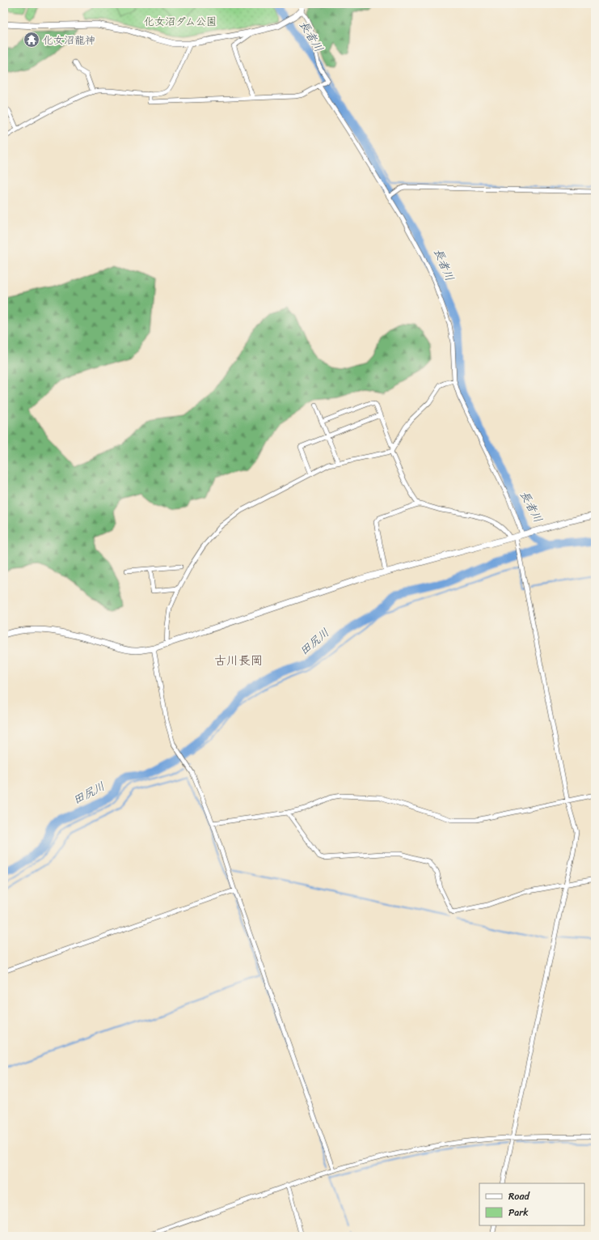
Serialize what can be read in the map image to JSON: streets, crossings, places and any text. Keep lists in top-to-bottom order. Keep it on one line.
{"districts":["古川長岡"],"water":["長者川","田尻川"],"parks":["化女沼ダム公園"],"places":{"temple":["化女沼龍神"]},"legend":["Road","Park"]}
